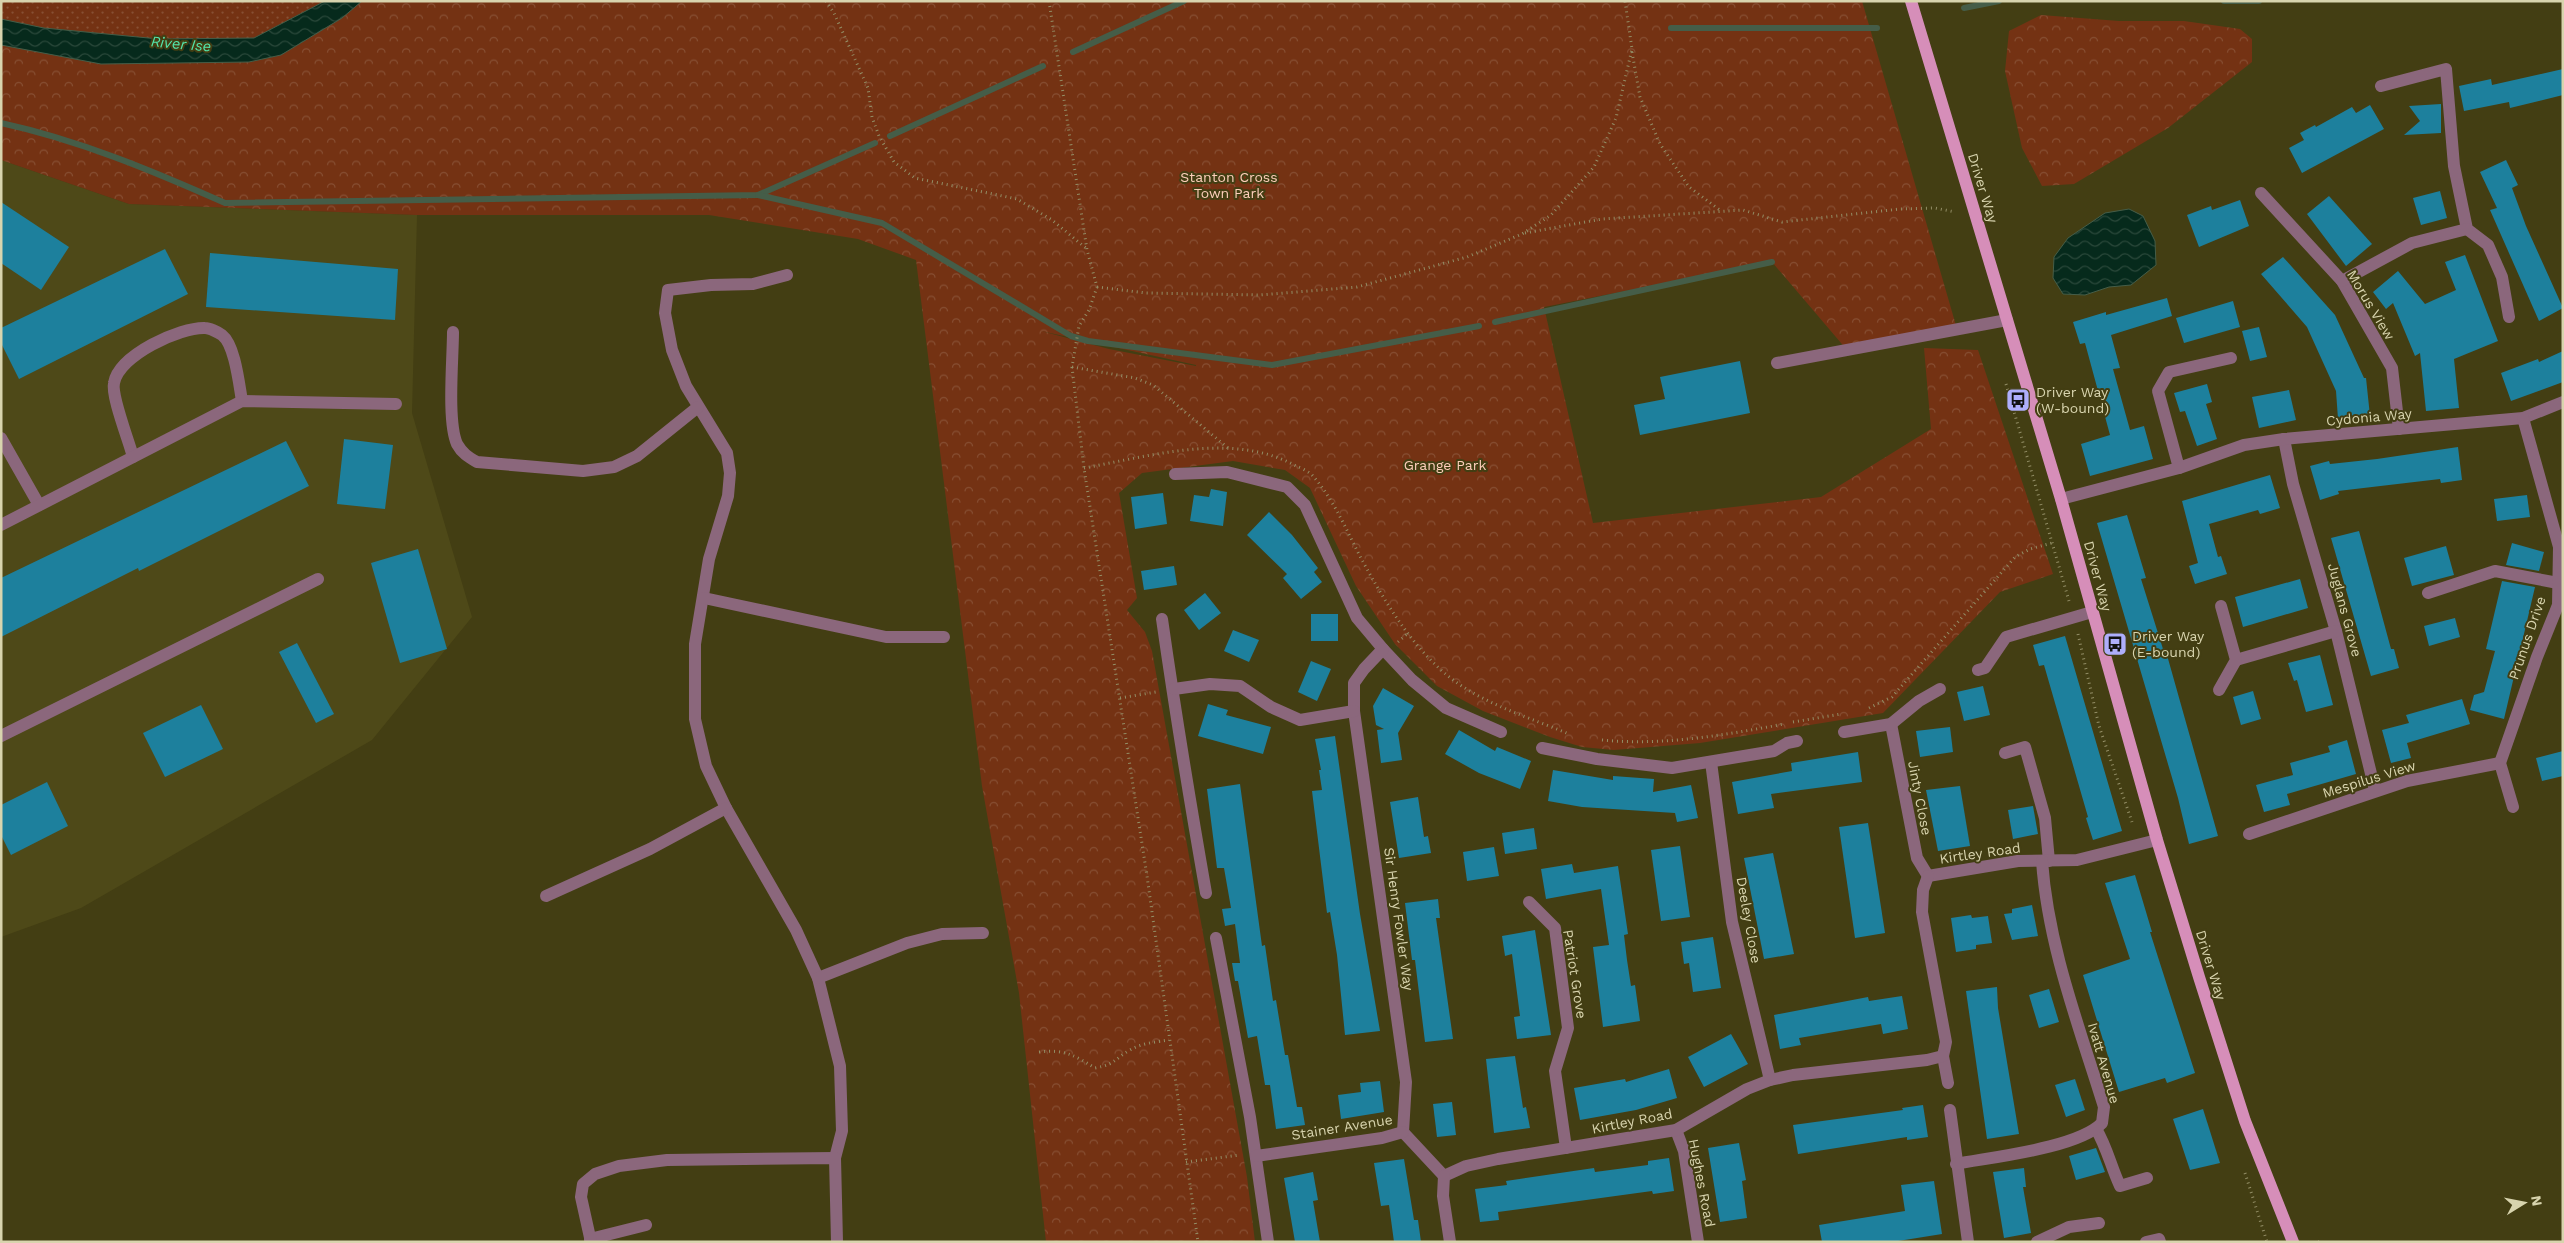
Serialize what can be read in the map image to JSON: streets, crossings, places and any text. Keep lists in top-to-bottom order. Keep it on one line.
{"streets":{"main road":["Driver Way"],"street":["Morus View","Cydonia Way","Juglans Grove","Prunus Drive","Mespilus View","Jinty Close","Kirtley Road","Sir Henry Fowler Way","Deeley Close","Patriot Grove","Ivatt Avenue","Stainer Avenue","Hughes Road"]},"crossings":[["Driver Way","Cydonia Way"],["Driver Way","Kirtley Road"],["Morus View","Cydonia Way"],["Cydonia Way","Juglans Grove"],["Cydonia Way","Prunus Drive"],["Juglans Grove","Mespilus View"],["Prunus Drive","Mespilus View"],["Jinty Close","Kirtley Road"],["Kirtley Road","Deeley Close"],["Kirtley Road","Patriot Grove"],["Kirtley Road","Ivatt Avenue"],["Kirtley Road","Stainer Avenue"],["Kirtley Road","Hughes Road"],["Sir Henry Fowler Way","Stainer Avenue"]],"water":["River Ise"],"parks":["Stanton Cross Town Park","Grange Park"],"places":{"bus stop":["Driver Way (W-bound)","Driver Way (E-bound)"]},"north":"right"}
